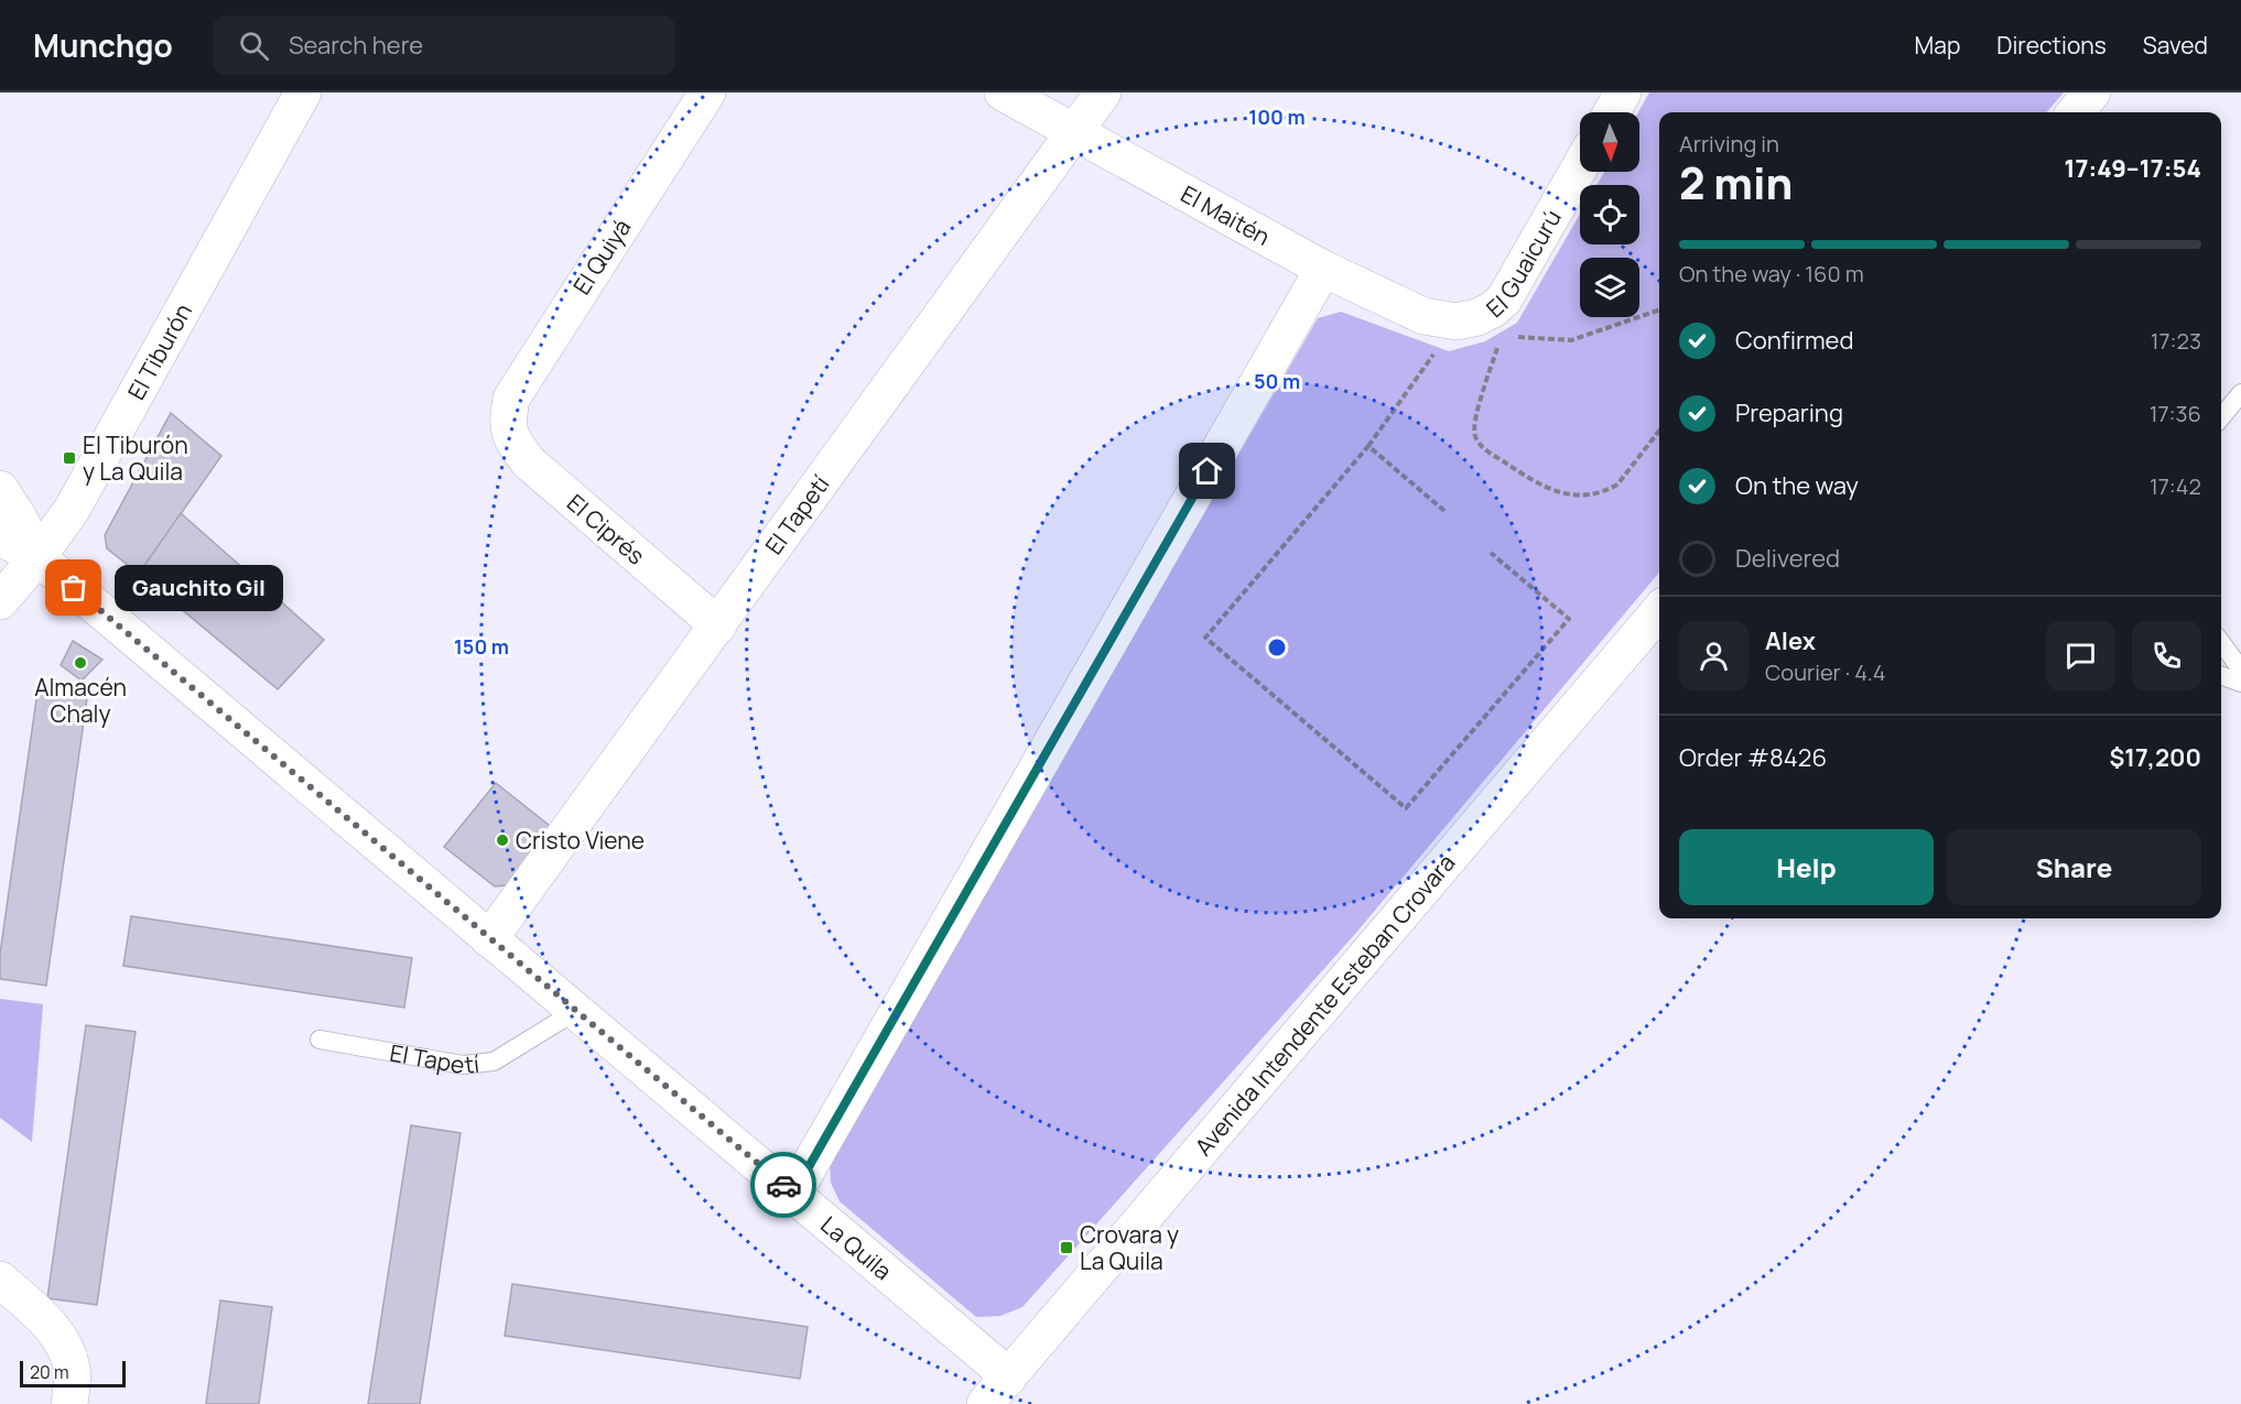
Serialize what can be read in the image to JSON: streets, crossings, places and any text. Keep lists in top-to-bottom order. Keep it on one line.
{"streets":{"street":["El Maitén","El Quiyá","El Guaicurú","El Tiburón","El Tapetí","El Ciprés","Avenida Intendente Esteban Crovara","La Quila"]},"crossings":[["El Maitén","El Guaicurú"],["El Maitén","El Tapetí"],["El Quiyá","El Ciprés"],["El Tiburón","La Quila"],["El Tapetí","El Ciprés"],["El Tapetí","La Quila"],["Avenida Intendente Esteban Crovara","La Quila"]],"places":{"transit":["El Tiburón y La Quila","Crovara y La Quila"],"other":["Gauchito Gil","Almacén Chaly","Cristo Viene"]},"scale_bar":"20 m","north":"bottom","page":{"header":"Munchgo","search":"Search here","nav":["Map","Directions","Saved"],"heading":["2 min","Arriving in","17:49–17:54"],"panel":["Alex","Courier · 4.4","Order #8426","$17,200"],"bar":"On the way · 160 m","list":[["Confirmed","17:23"],["Preparing","17:36"],["On the way","17:42"],"Delivered"],"bubble":"Gauchito Gil","buttons":["Help","Share"],"scale":"20 m"},"rings":["100 m","50 m","150 m"]}
